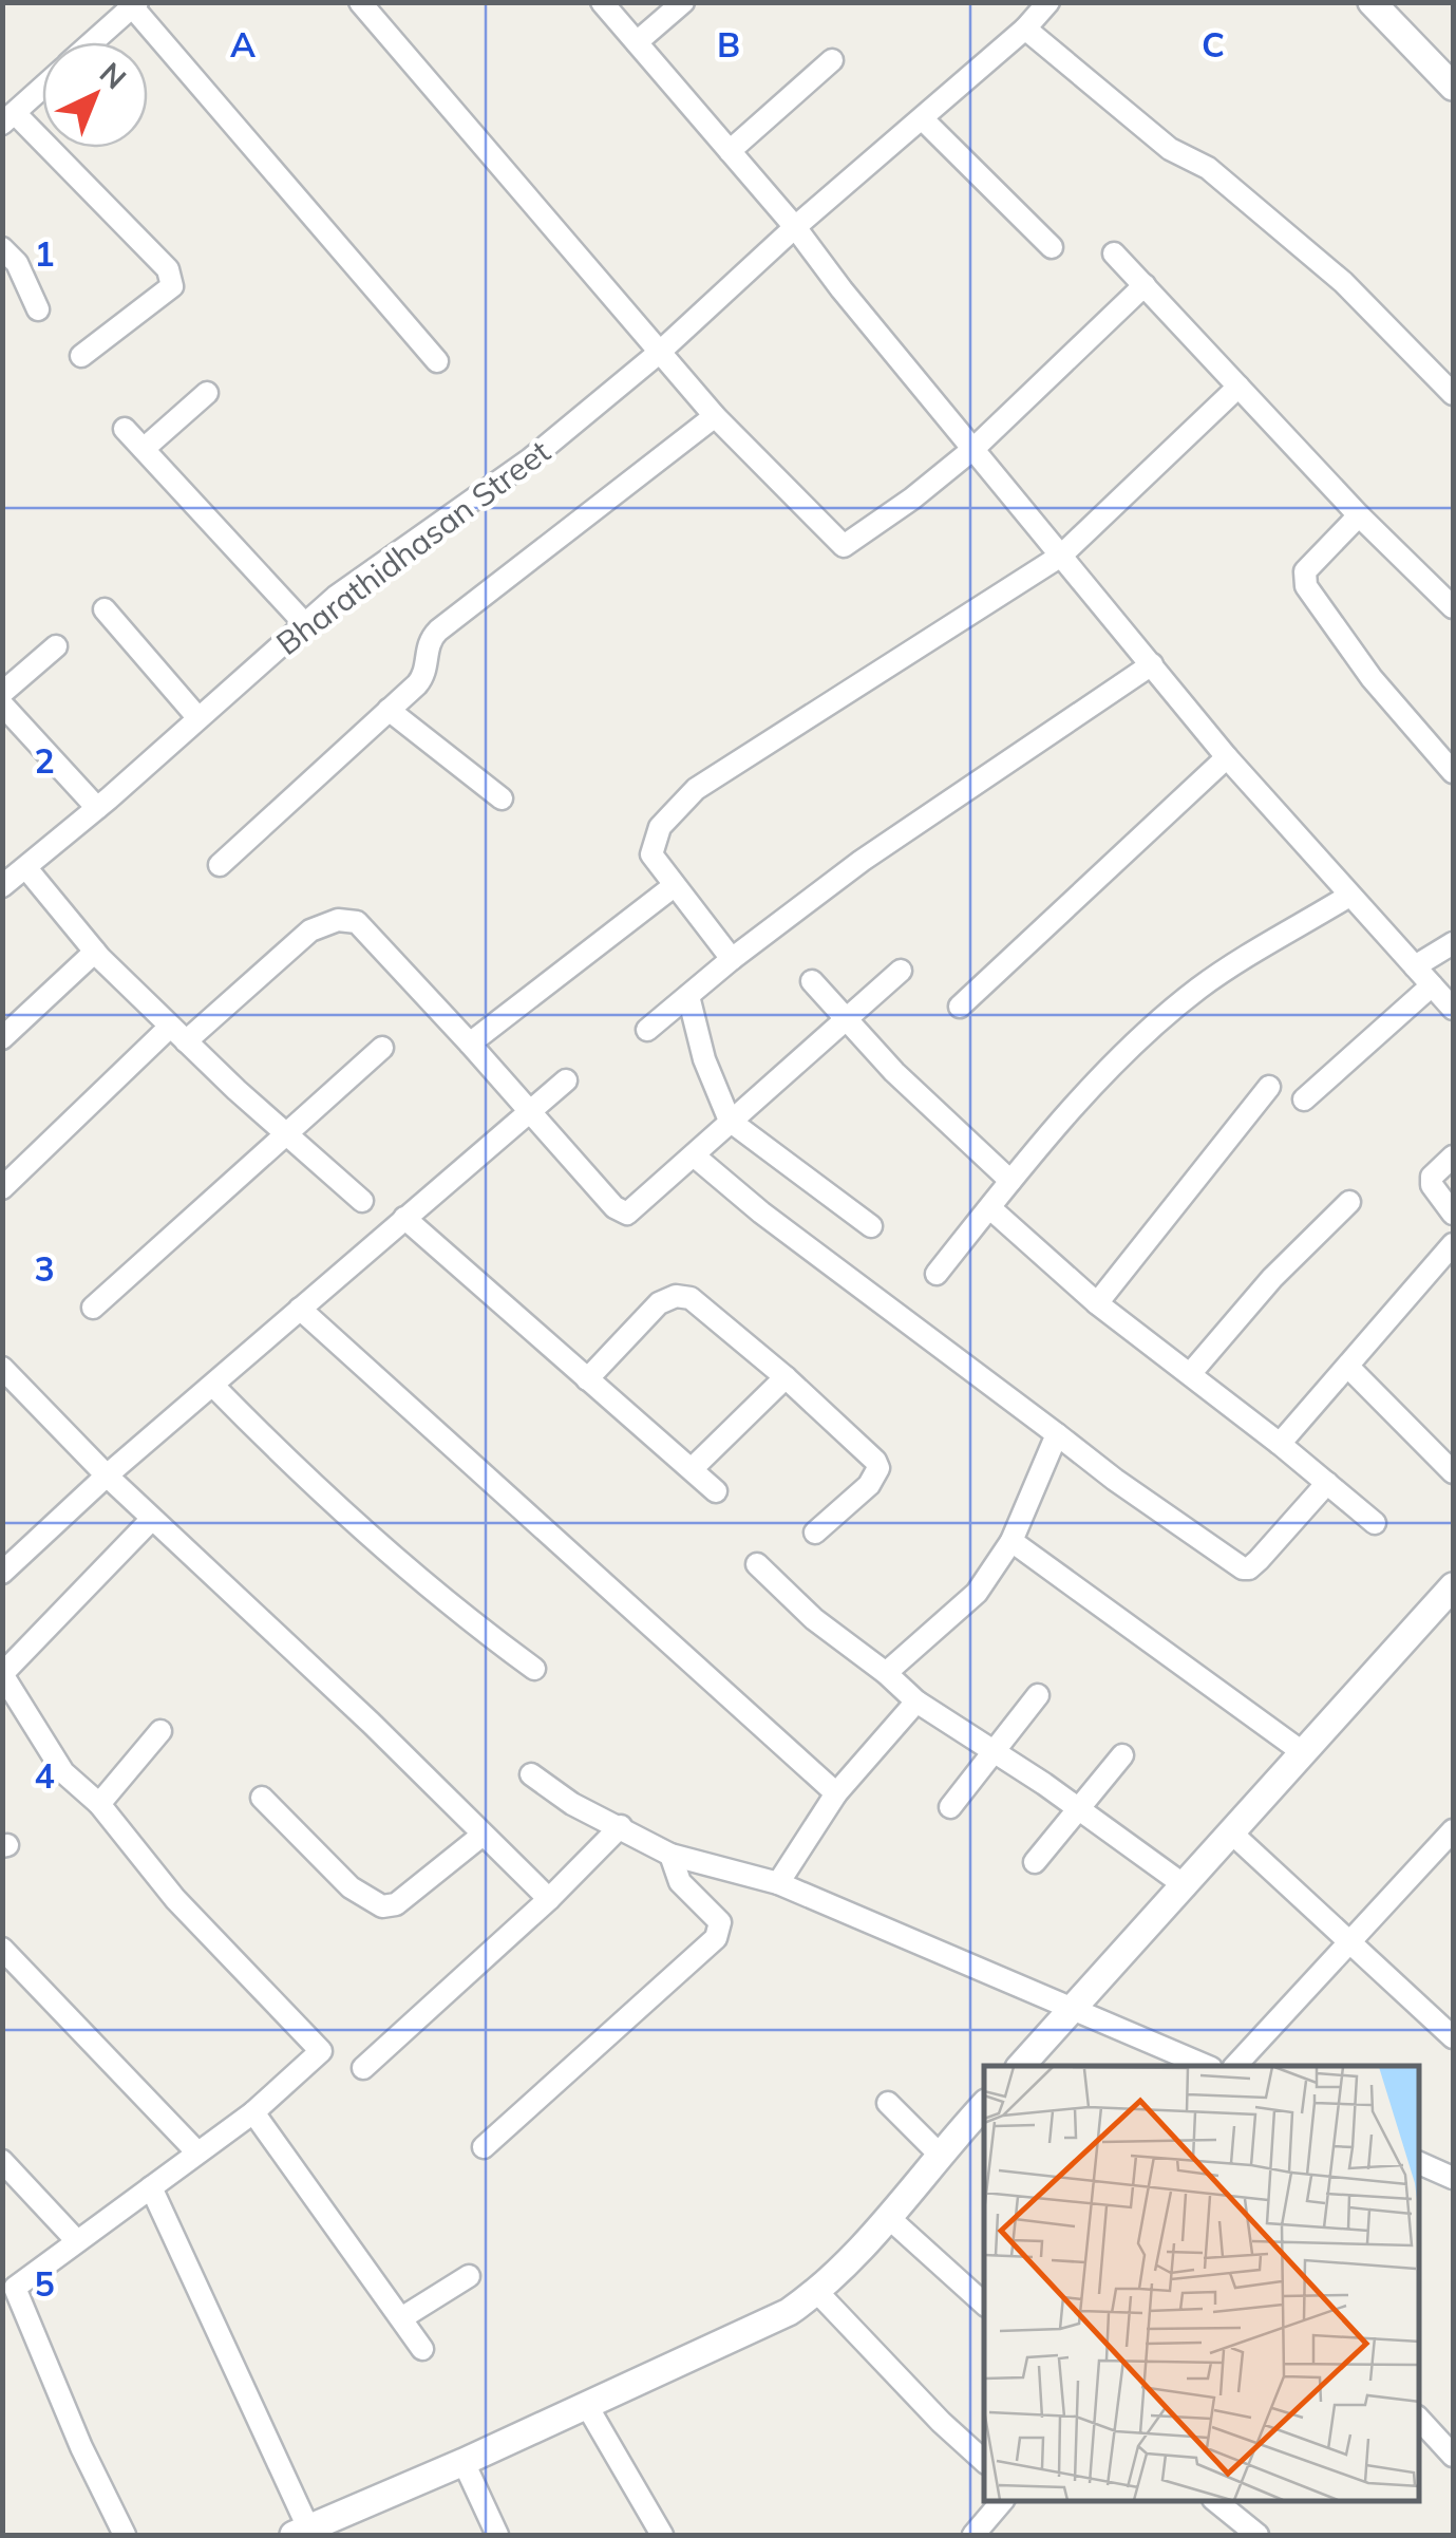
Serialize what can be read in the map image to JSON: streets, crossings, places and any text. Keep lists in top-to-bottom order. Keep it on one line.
{"streets":{"street":["Bharathidhasan Street"]},"north":"top right","grid":{"columns":["A","B","C"],"rows":["1","2","3","4","5"]}}
